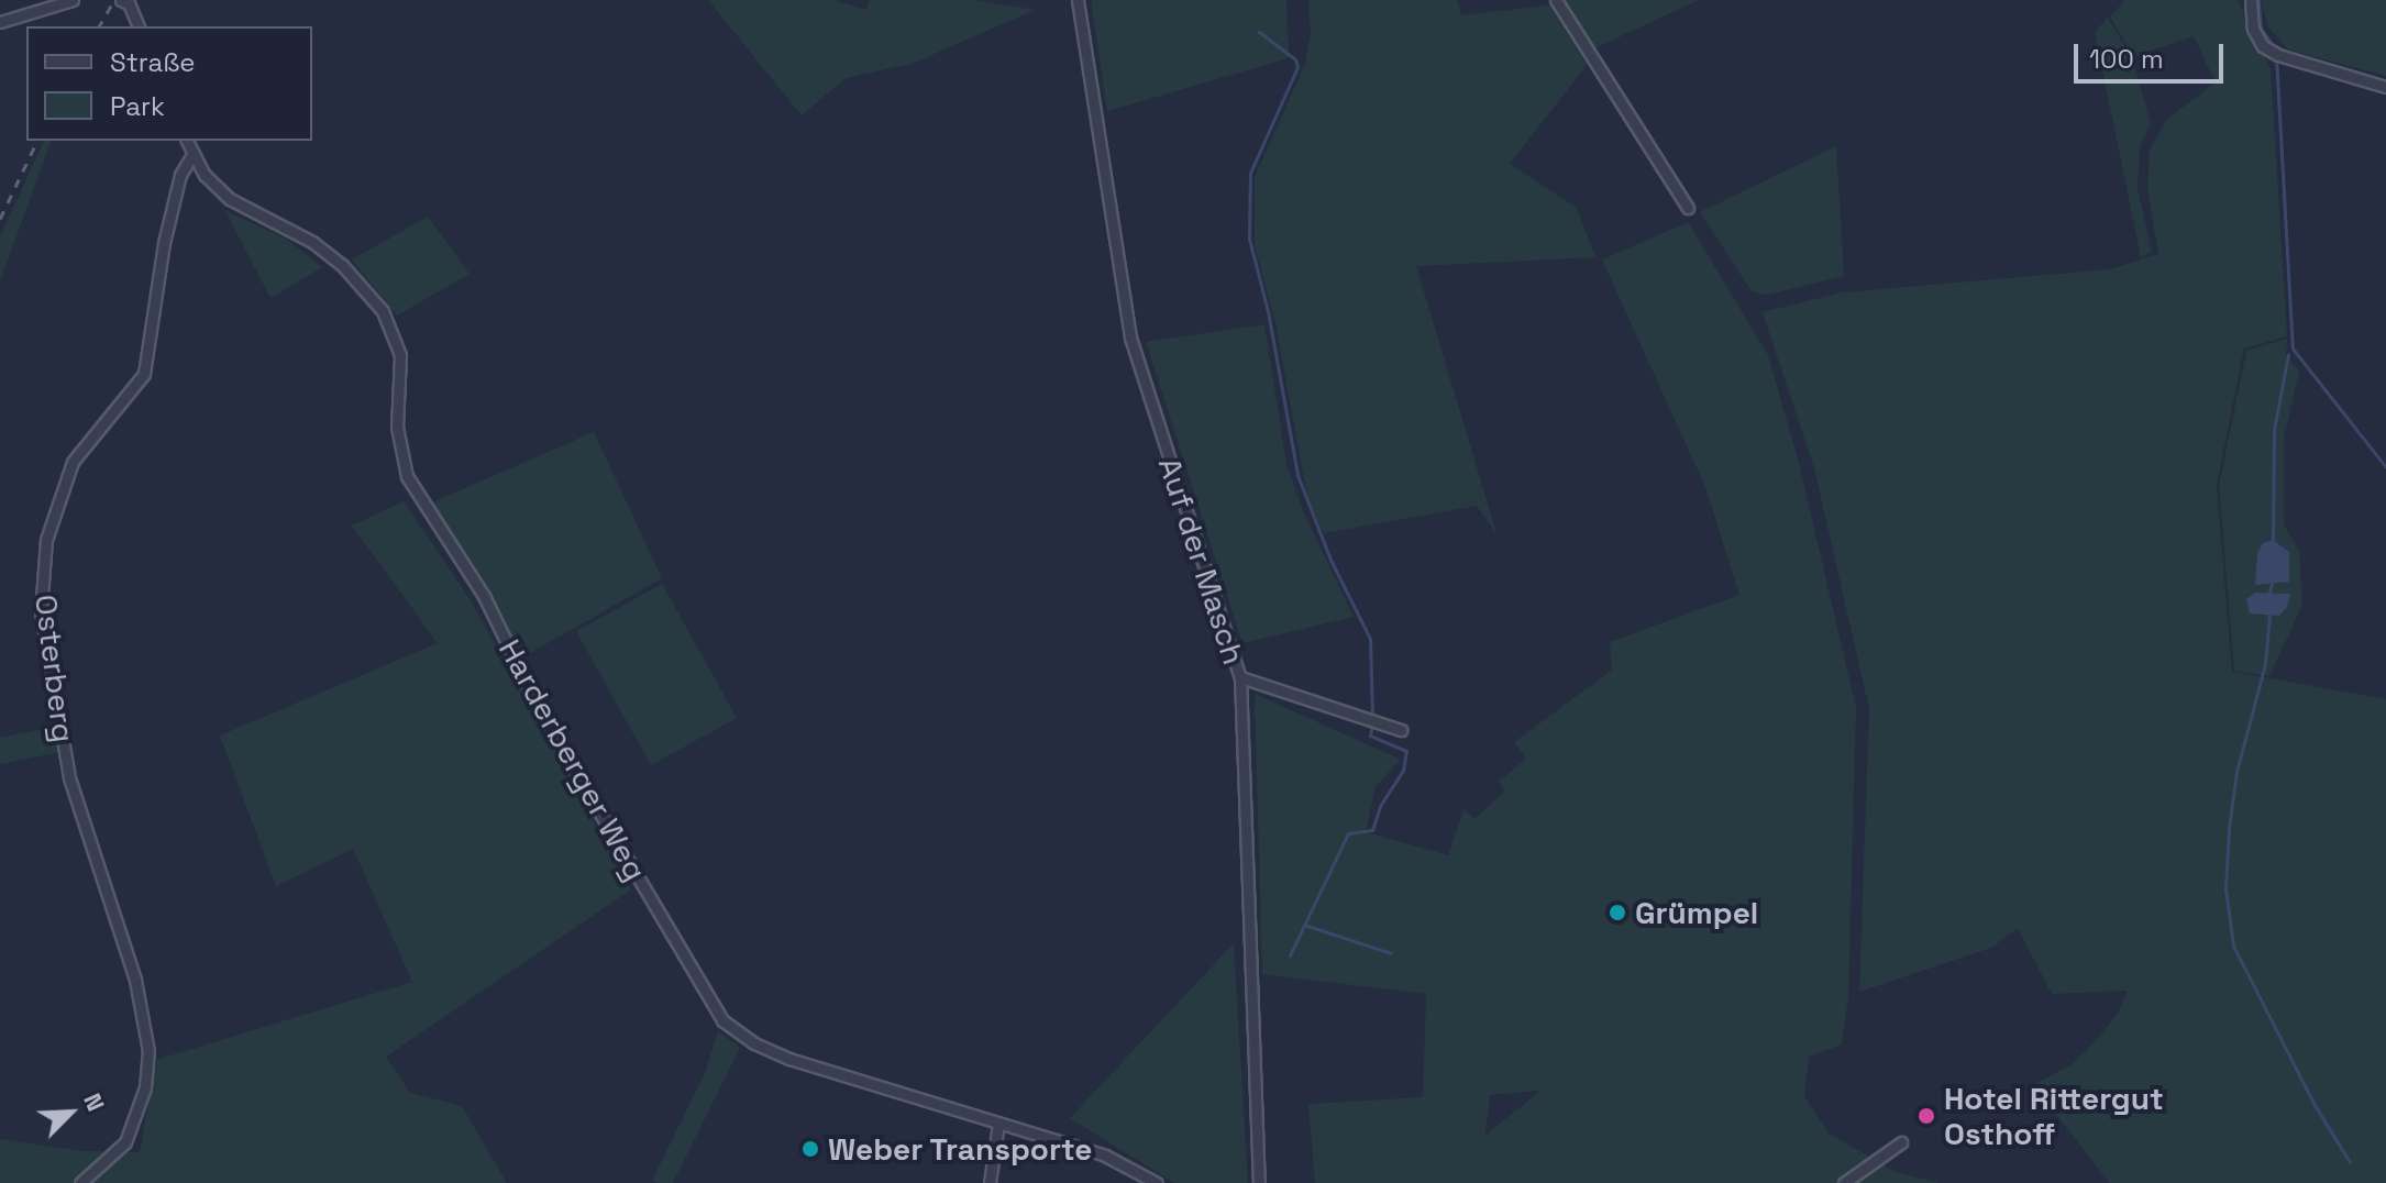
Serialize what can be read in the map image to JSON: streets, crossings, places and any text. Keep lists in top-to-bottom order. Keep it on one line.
{"streets":{"street":["Auf der Masch","Osterberg","Harderberger Weg"]},"crossings":[["Osterberg","Harderberger Weg"]],"places":["Grümpel","Hotel Rittergut Osthoff","Weber Transporte"],"legend":["Straße","Park"],"scale_bar":"100 m","north":"top right"}
